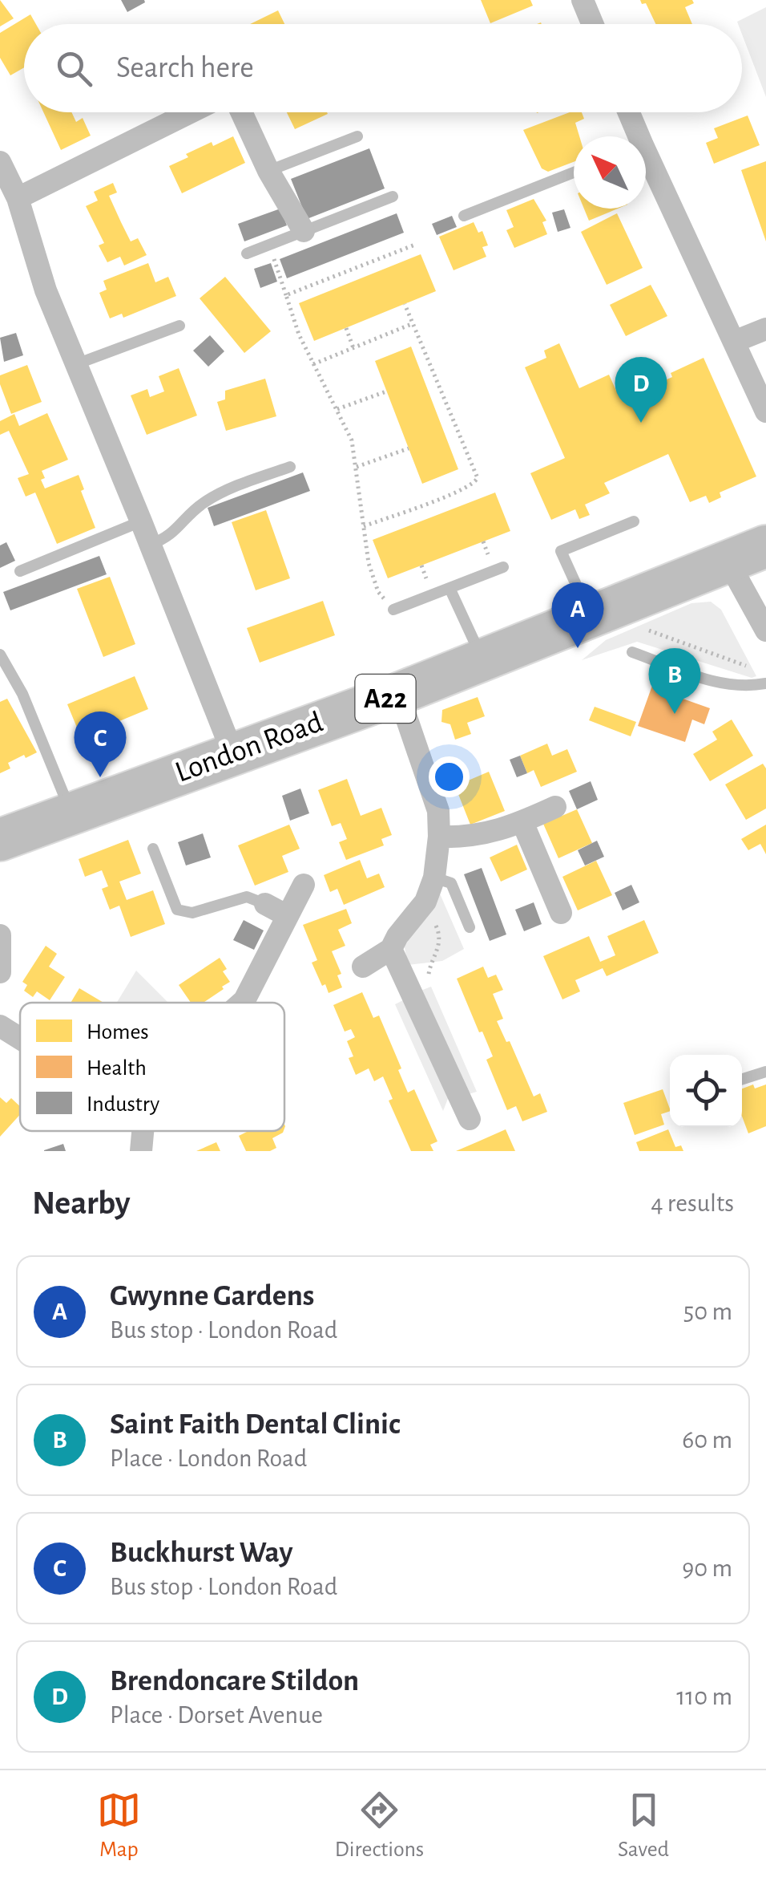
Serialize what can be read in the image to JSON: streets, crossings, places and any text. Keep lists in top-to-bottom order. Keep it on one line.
{"streets":{"highway":["A22","London Road"]},"legend":["Homes","Health","Industry"],"north":"top left","page":{"search":"Search here","pins":["D","A","B","C"],"heading":["Nearby","4 results"],"list":[{"mark":"A","name":"Gwynne Gardens","note":"Bus stop · London Road","value":"50 m"},{"mark":"B","name":"Saint Faith Dental Clinic","note":"Place · London Road","value":"60 m"},{"mark":"C","name":"Buckhurst Way","note":"Bus stop · London Road","value":"90 m"},{"mark":"D","name":"Brendoncare Stildon","note":"Place · Dorset Avenue","value":"110 m"}],"nav":["Map","Directions","Saved"]}}
